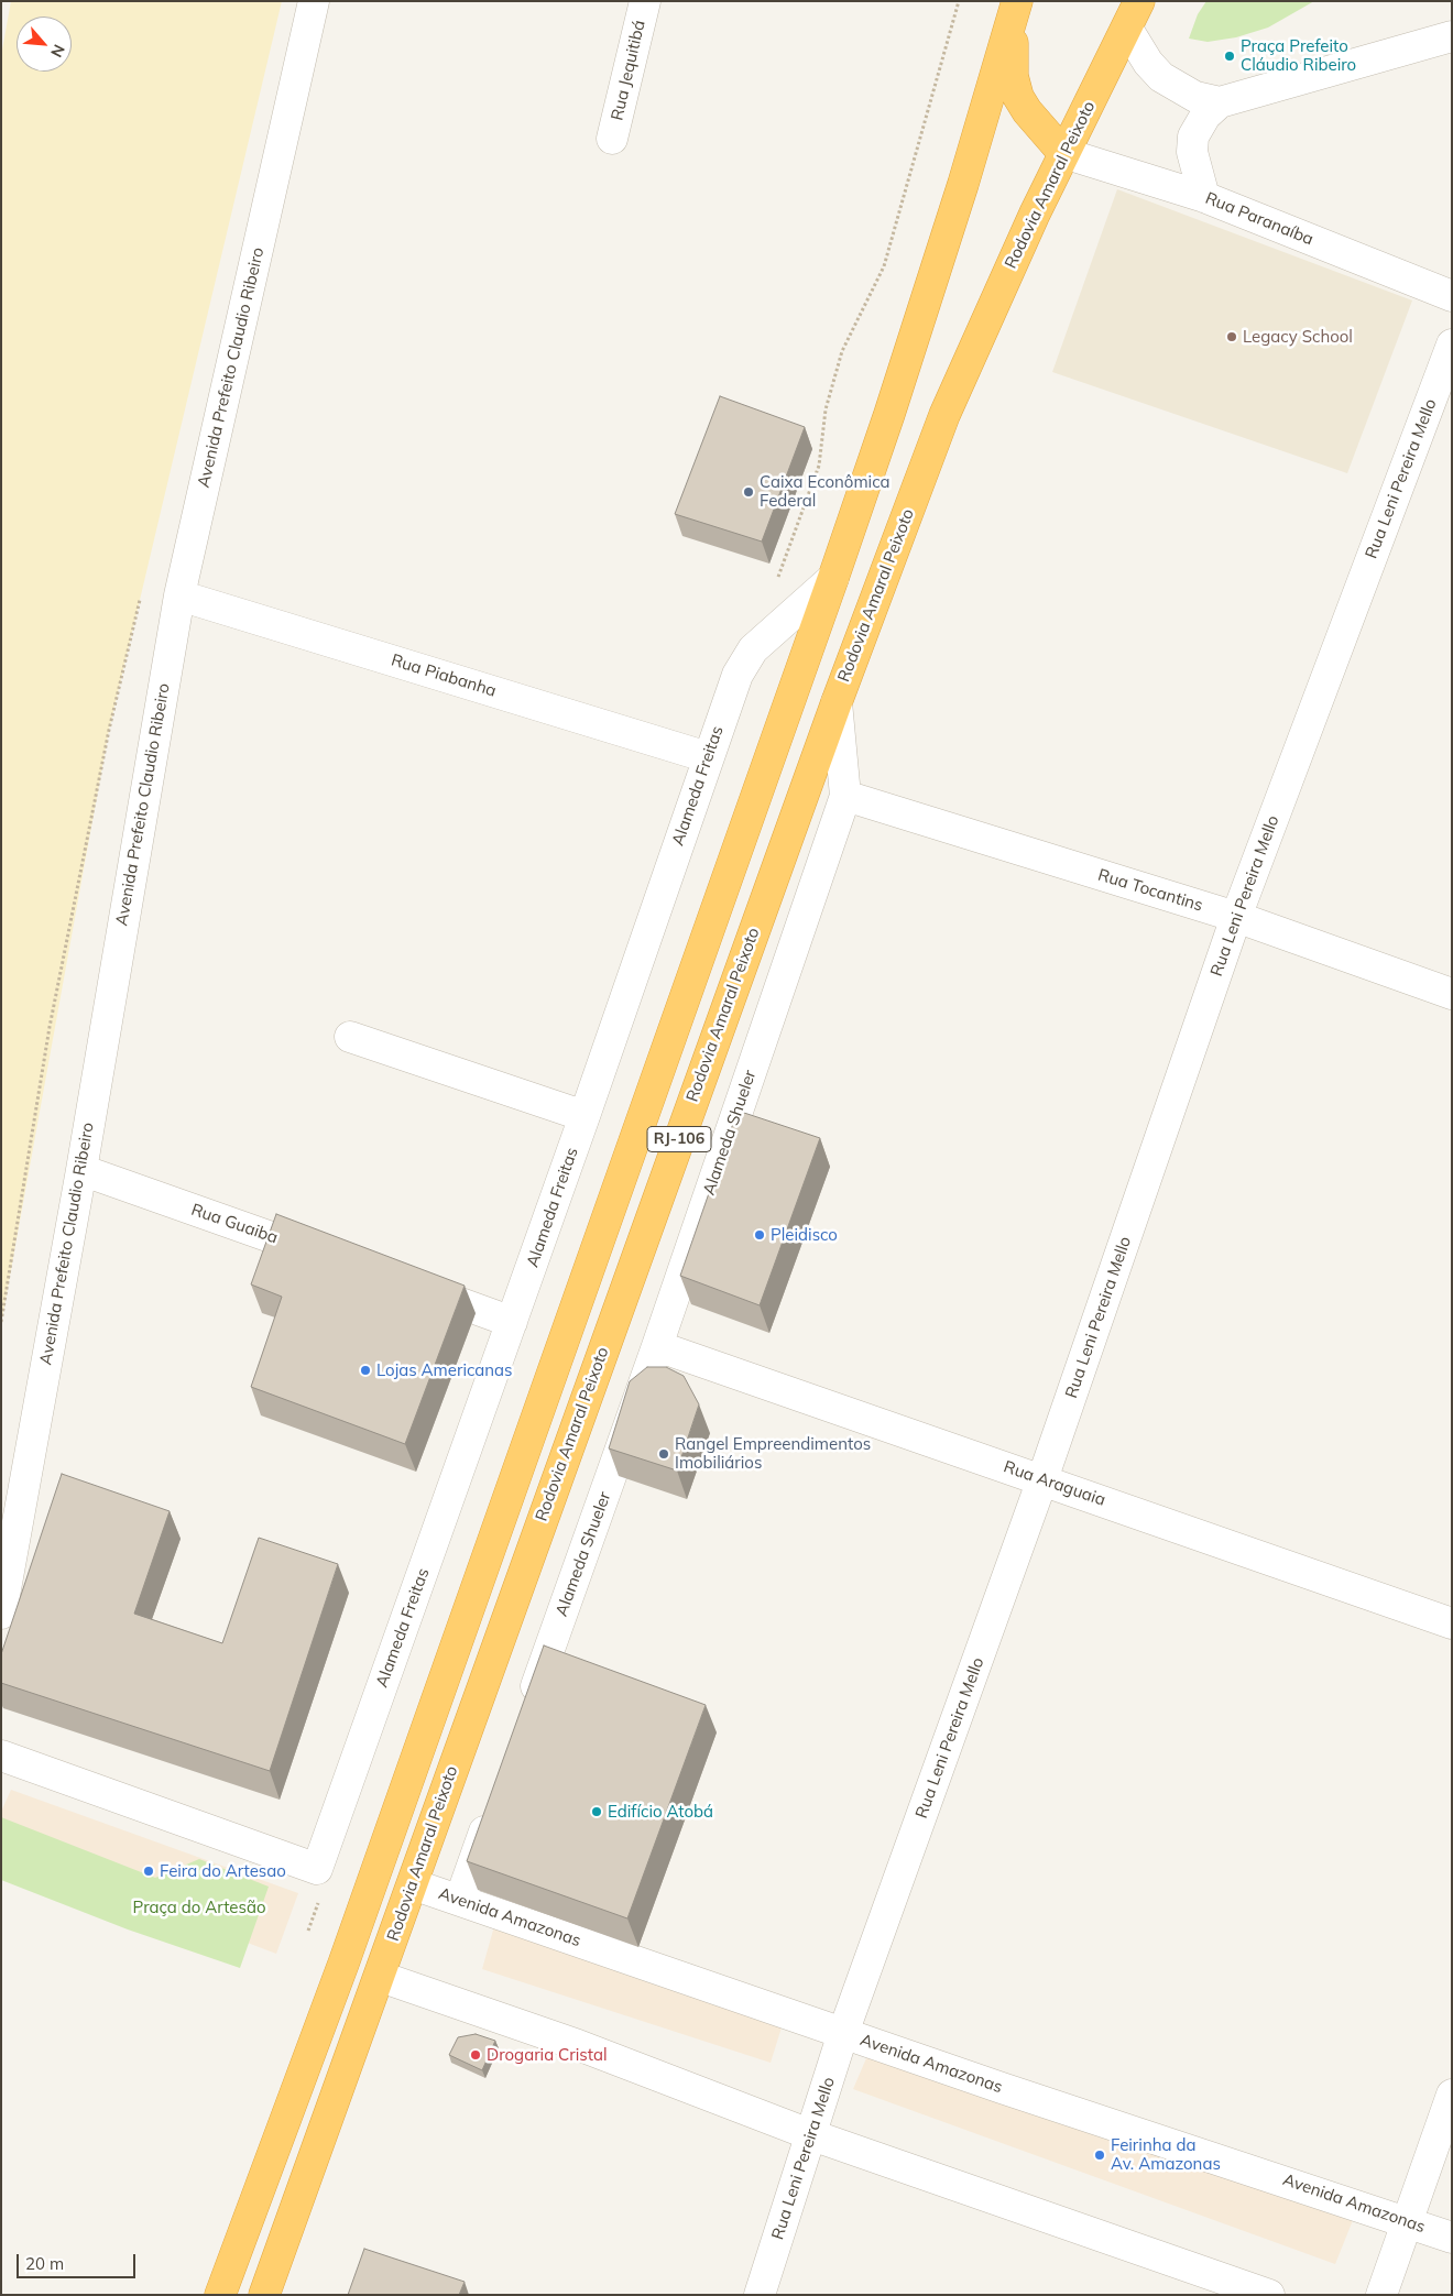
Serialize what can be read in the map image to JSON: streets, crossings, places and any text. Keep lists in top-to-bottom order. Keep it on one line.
{"streets":{"highway":["Rodovia Amaral Peixoto","RJ-106"],"street":["Rua Jequitibá","Rua Paranaíba","Avenida Prefeito Claudio Ribeiro","Rua Leni Pereira Mello","Rua Piabanha","Alameda Freitas","Rua Tocantins","Alameda Shueler","Rua Guaiba","Rua Araguaia","Avenida Amazonas"]},"crossings":[["Rodovia Amaral Peixoto","Rua Paranaíba"],["Rodovia Amaral Peixoto","Alameda Shueler"],["Rodovia Amaral Peixoto","Avenida Amazonas"],["Avenida Prefeito Claudio Ribeiro","Rua Piabanha"],["Avenida Prefeito Claudio Ribeiro","Rua Guaiba"],["Rua Leni Pereira Mello","Rua Tocantins"],["Rua Leni Pereira Mello","Rua Araguaia"],["Rua Leni Pereira Mello","Avenida Amazonas"],["Rua Piabanha","Alameda Freitas"],["Alameda Freitas","RJ-106"],["Rua Tocantins","Alameda Shueler"],["Alameda Shueler","Rua Araguaia"]],"parks":["Praça do Artesão"],"places":["Praça Prefeito Cláudio Ribeiro","Legacy School","Caixa Econômica Federal","Pleidisco","Lojas Americanas","Rangel Empreendimentos Imobiliários","Edifício Atobá","Feira do Artesao","Drogaria Cristal","Feirinha da Av. Amazonas"],"scale_bar":"20 m","north":"bottom right"}
